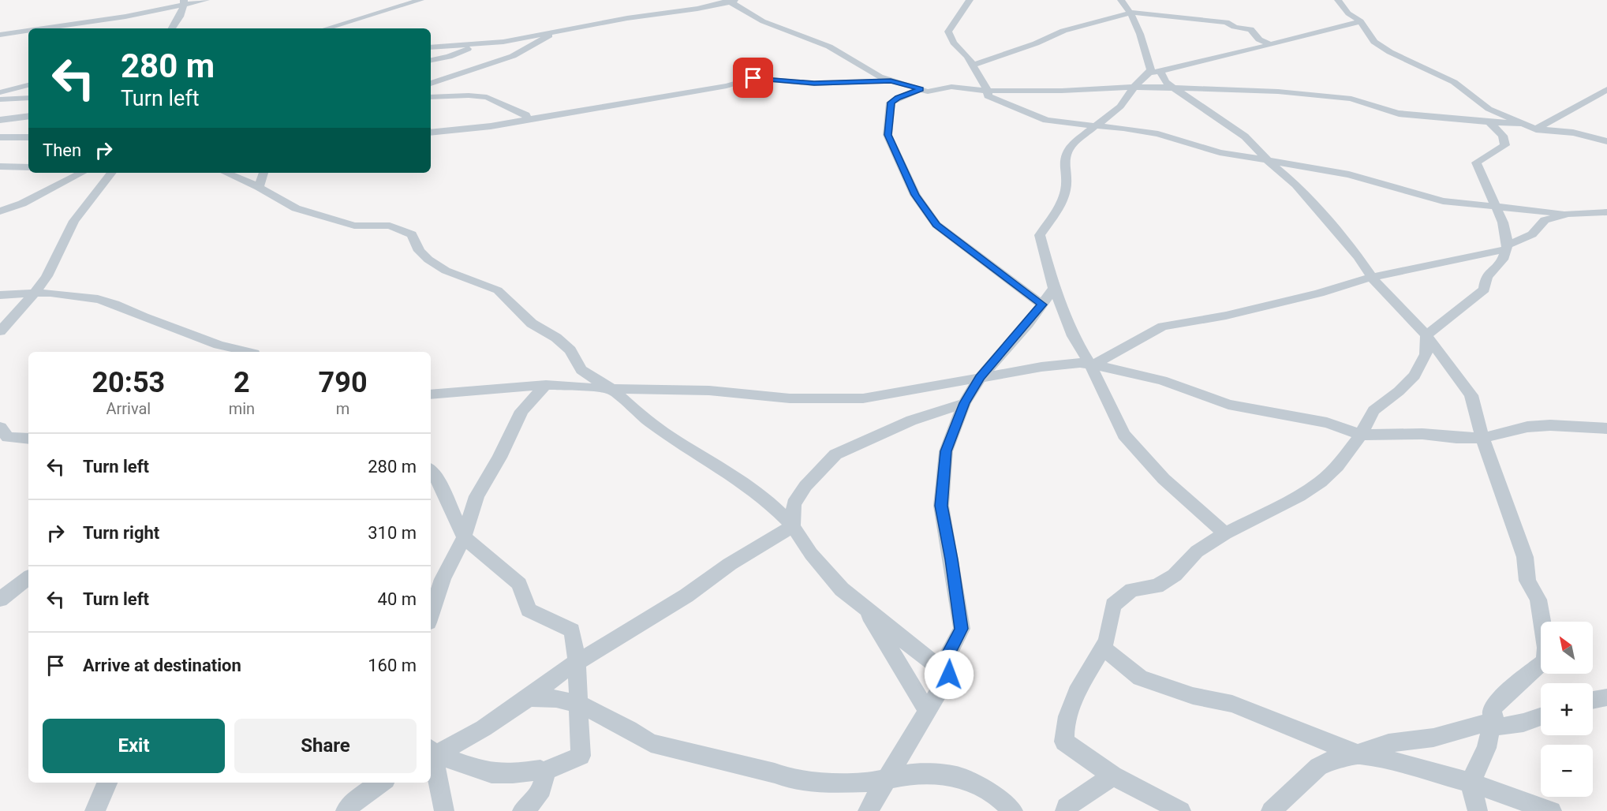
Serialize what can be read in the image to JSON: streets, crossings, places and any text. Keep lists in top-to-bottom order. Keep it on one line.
{"north":"top left","page":{"turn":["280 m","Turn left"],"then":"Then","eta":["20:53","Arrival","2","min","790","m"],"list":[{"name":"Turn left","value":"280 m"},{"name":"Turn right","value":"310 m"},{"name":"Turn left","value":"40 m"},{"name":"Arrive at destination","value":"160 m"}],"map_buttons":["+","−"],"buttons":["Exit","Share"]}}
